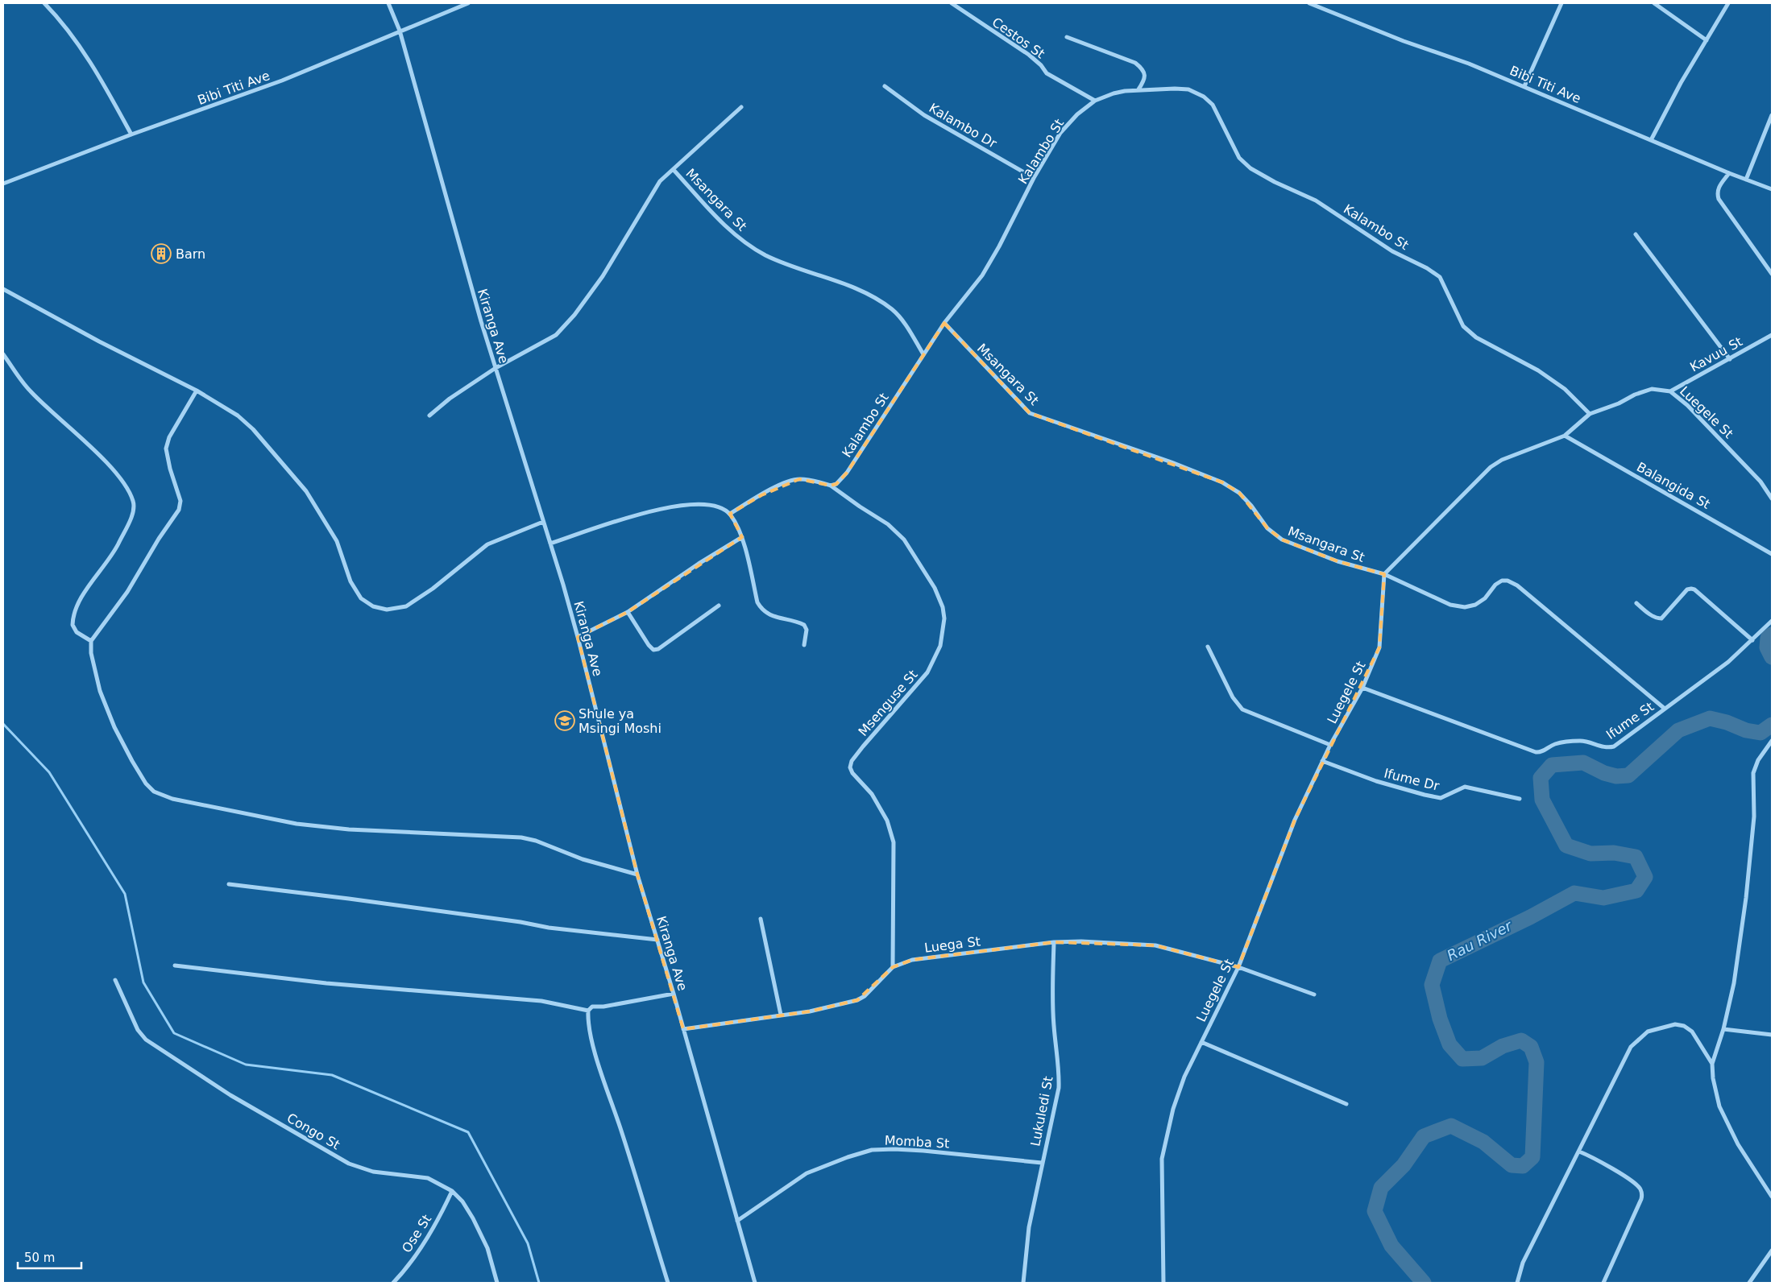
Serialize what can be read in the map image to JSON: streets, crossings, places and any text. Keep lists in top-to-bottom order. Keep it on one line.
{"streets":{"street":["Cestos St","Bibi Titi Ave","Kalambo Dr","Kalambo St","Msangara St","Kiranga Ave","Kavuu St","Luegele St","Balangida St","Msenguse St","Ifume St","Ifume Dr","Luega St","Lukuledi St","Congo St","Momba St","Ose St"]},"crossings":[["Cestos St","Kalambo St"],["Bibi Titi Ave","Kiranga Ave"],["Kalambo Dr","Kalambo St"],["Kalambo St","Msangara St"],["Kalambo St","Luegele St"],["Kalambo St","Msenguse St"],["Msangara St","Kiranga Ave"],["Msangara St","Luegele St"],["Msangara St","Ifume St"],["Kiranga Ave","Luega St"],["Kiranga Ave","Momba St"],["Kavuu St","Luegele St"],["Luegele St","Balangida St"],["Luegele St","Ifume St"],["Luegele St","Ifume Dr"],["Luegele St","Luega St"],["Msenguse St","Luega St"],["Luega St","Lukuledi St"],["Lukuledi St","Momba St"],["Congo St","Ose St"]],"water":["Rau River"],"places":{"building":["Barn"],"school or university":["Shule ya Msingi Moshi"]},"scale_bar":"50 m"}
